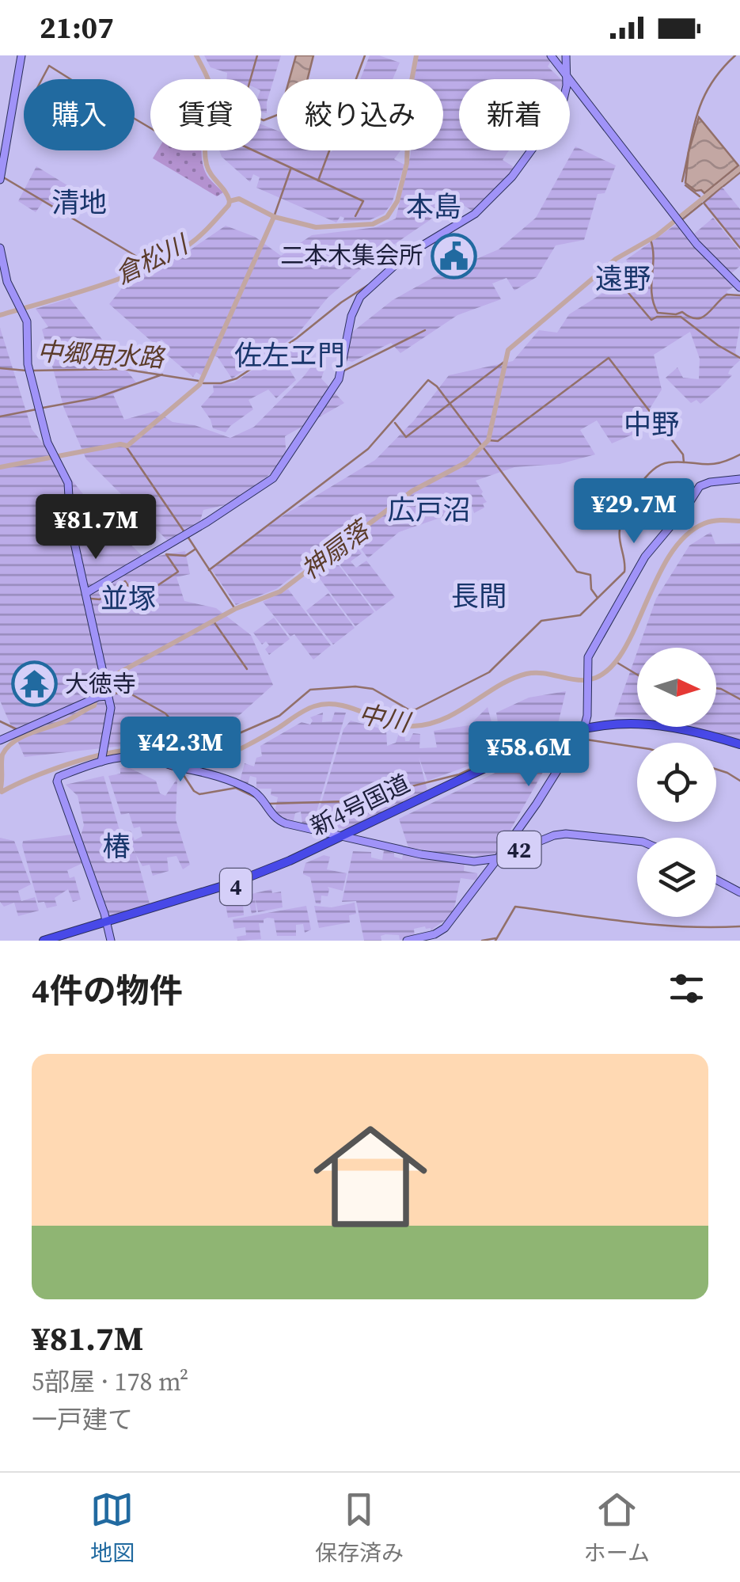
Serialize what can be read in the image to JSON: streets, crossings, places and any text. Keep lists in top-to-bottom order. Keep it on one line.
{"streets":{"highway":["新4号国道","4"],"main road":["42"]},"districts":["清地","本島","遠野","佐左ヱ門","中野","広戸沼","長間","並塚","椿"],"water":["倉松川","中郷用水路","神扇落","中川"],"places":{"public building":["二本木集会所"],"temple":["大徳寺"]},"north":"right","page":{"status":"21:07","chip":["購入","賃貸","絞り込み","新着"],"price":["¥29.7M","¥81.7M","¥42.3M","¥58.6M"],"heading":"4件の物件","list":[{"name":"¥81.7M","note":"5部屋 · 178 m² · 一戸建て"}],"tabs":["地図","保存済み","ホーム"]}}
